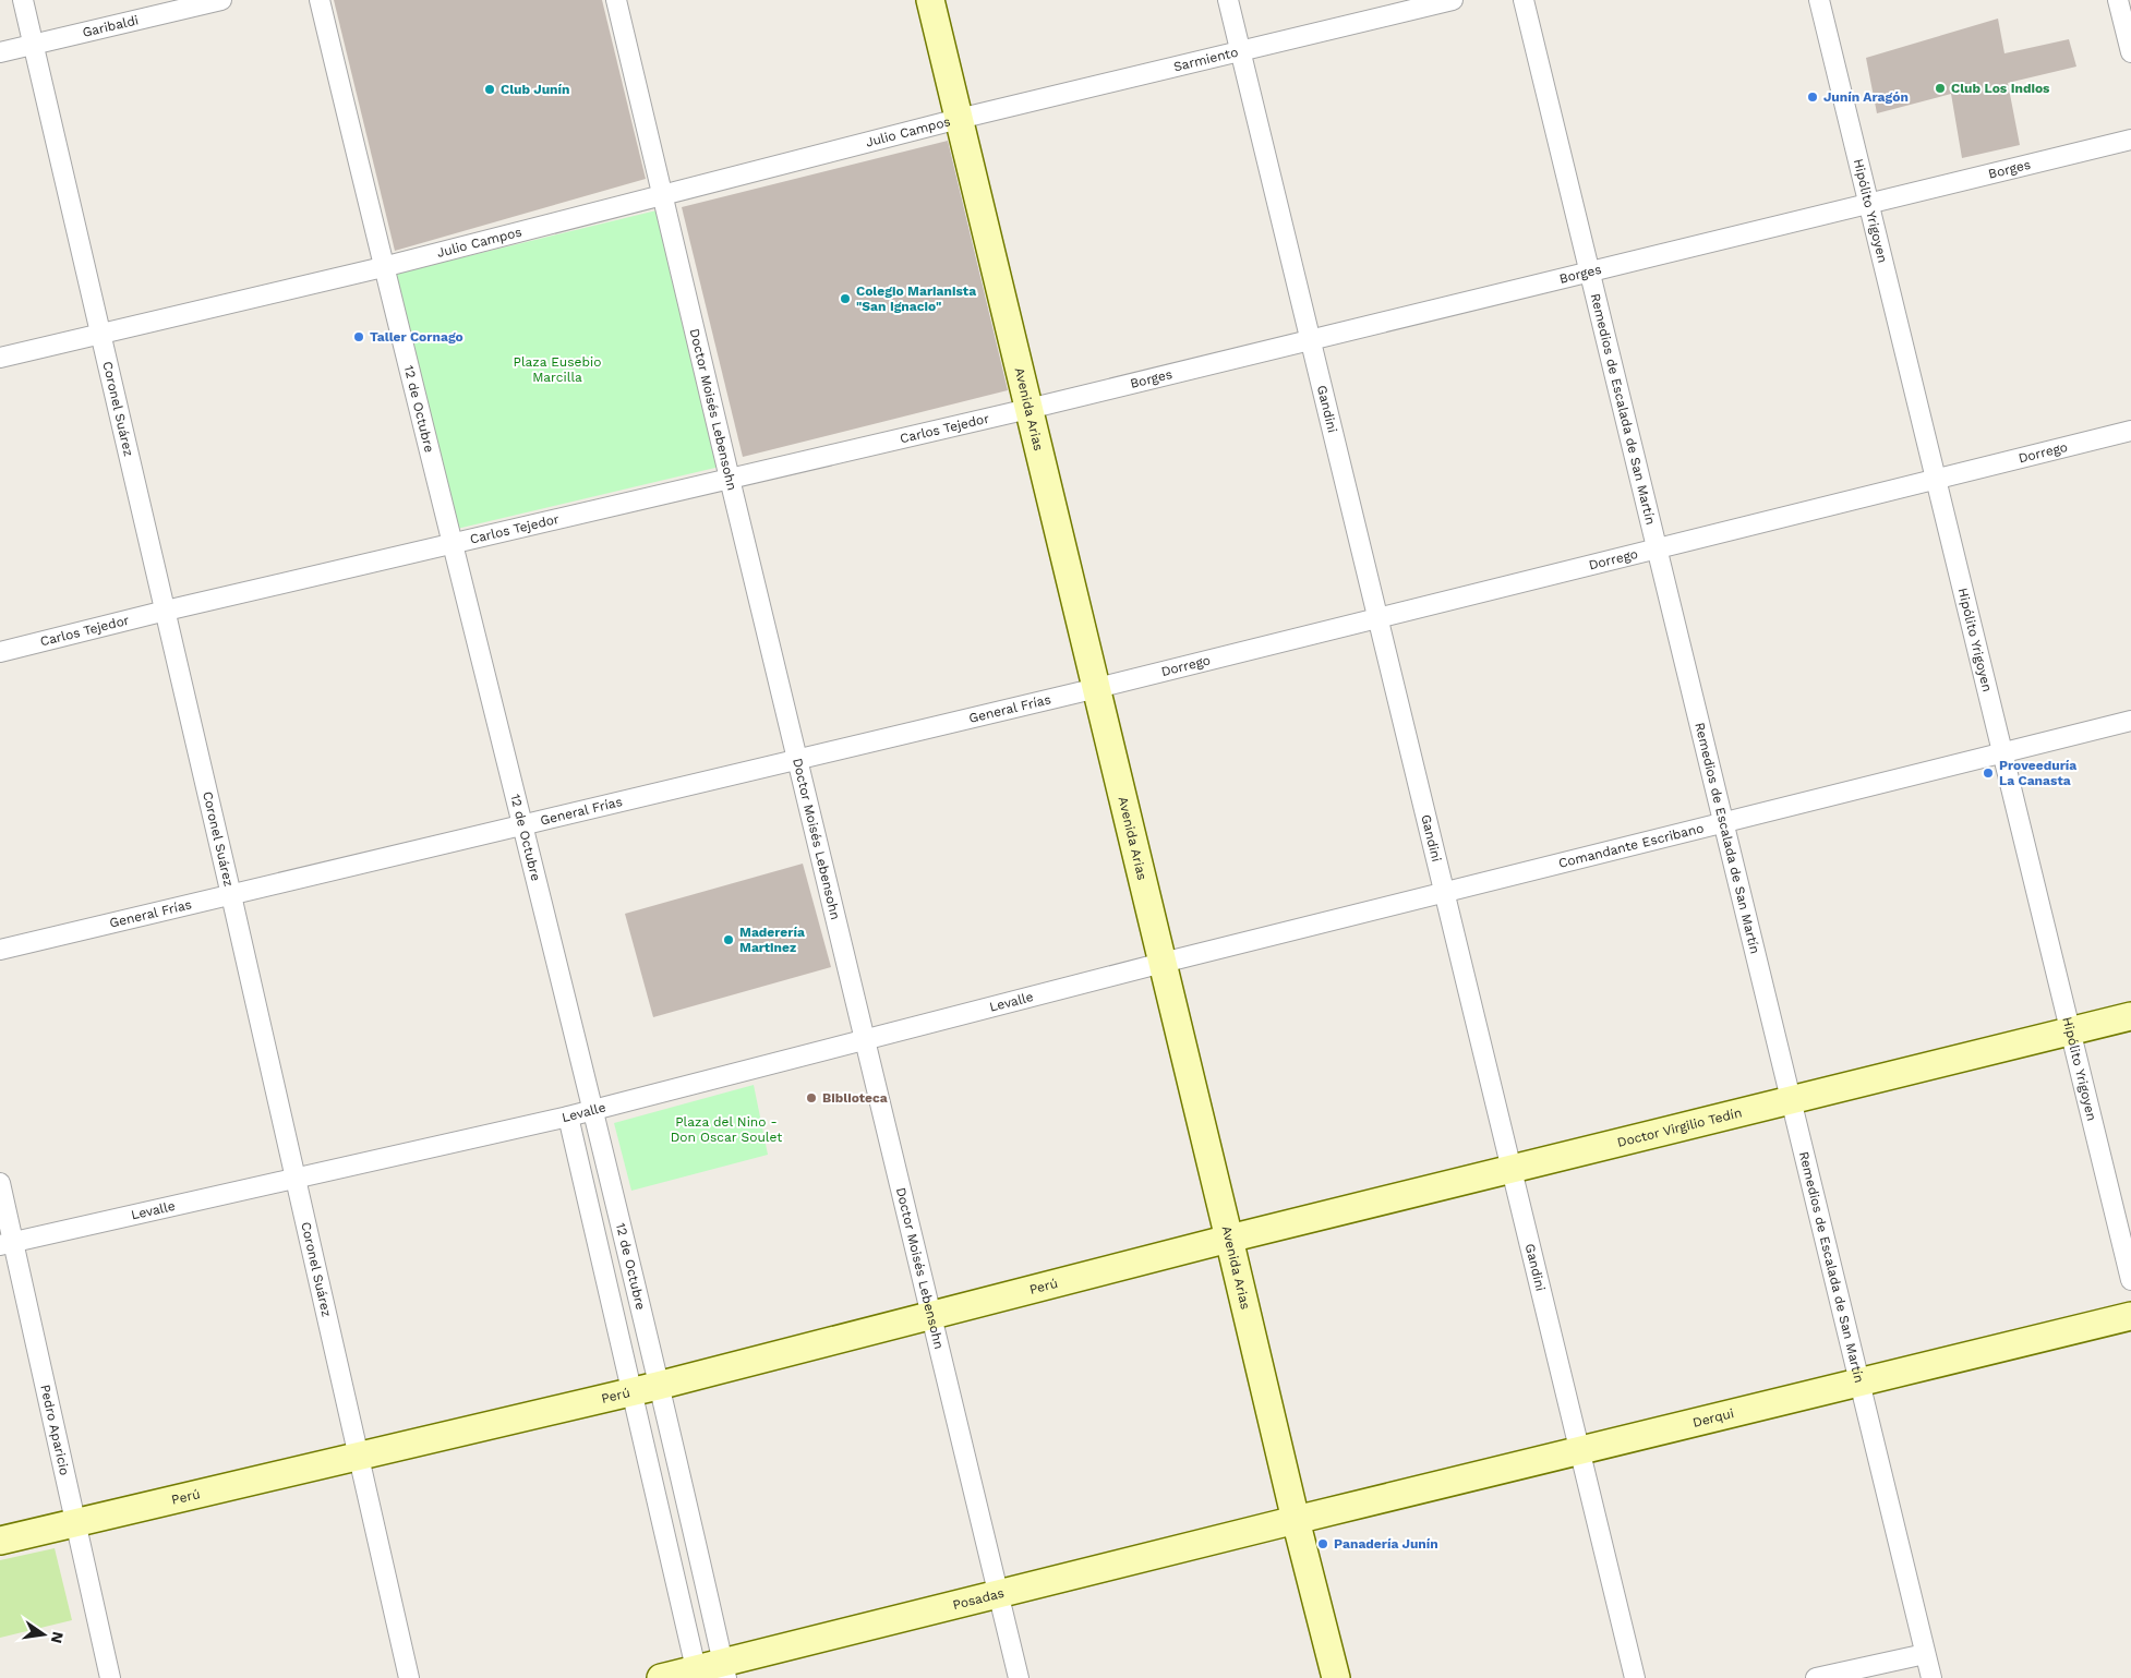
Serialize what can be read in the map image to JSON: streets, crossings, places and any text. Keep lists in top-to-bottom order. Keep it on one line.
{"streets":{"main road":["Avenida Arias","Doctor Virgilio Tedín","Perú","Derqui","Posadas"],"street":["Garibaldi","Sarmiento","Julio Campos","Borges","Hipólito Yrigoyen","Coronel Suárez","12 de Octubre","Doctor Moisés Lebensohn","Gandini","Remedios de Escalada de San Martín","Carlos Tejedor","Dorrego","General Frías","Comandante Escribano","Levalle","Pedro Aparicio"]},"crossings":[["Garibaldi","Coronel Suárez"],["Sarmiento","Julio Campos"],["Sarmiento","Avenida Arias"],["Sarmiento","Gandini"],["Julio Campos","Coronel Suárez"],["Julio Campos","12 de Octubre"],["Julio Campos","Doctor Moisés Lebensohn"],["Julio Campos","Avenida Arias"],["Borges","Hipólito Yrigoyen"],["Borges","Avenida Arias"],["Borges","Gandini"],["Borges","Remedios de Escalada de San Martín"],["Borges","Carlos Tejedor"],["Hipólito Yrigoyen","Dorrego"],["Hipólito Yrigoyen","Comandante Escribano"],["Hipólito Yrigoyen","Doctor Virgilio Tedín"],["Coronel Suárez","Carlos Tejedor"],["Coronel Suárez","General Frías"],["Coronel Suárez","Levalle"],["Coronel Suárez","Perú"],["12 de Octubre","Carlos Tejedor"],["12 de Octubre","General Frías"],["12 de Octubre","Levalle"],["12 de Octubre","Perú"],["12 de Octubre","Posadas"],["Doctor Moisés Lebensohn","Carlos Tejedor"],["Doctor Moisés Lebensohn","General Frías"],["Doctor Moisés Lebensohn","Levalle"],["Doctor Moisés Lebensohn","Perú"],["Doctor Moisés Lebensohn","Posadas"],["Avenida Arias","Carlos Tejedor"],["Avenida Arias","Dorrego"],["Avenida Arias","General Frías"],["Avenida Arias","Comandante Escribano"],["Avenida Arias","Levalle"],["Avenida Arias","Doctor Virgilio Tedín"],["Avenida Arias","Perú"],["Avenida Arias","Derqui"],["Avenida Arias","Posadas"],["Gandini","Dorrego"],["Gandini","Comandante Escribano"],["Gandini","Doctor Virgilio Tedín"],["Gandini","Derqui"],["Remedios de Escalada de San Martín","Dorrego"],["Remedios de Escalada de San Martín","Comandante Escribano"],["Remedios de Escalada de San Martín","Doctor Virgilio Tedín"],["Remedios de Escalada de San Martín","Derqui"],["Dorrego","General Frías"],["Comandante Escribano","Levalle"],["Levalle","Pedro Aparicio"],["Doctor Virgilio Tedín","Perú"],["Perú","Pedro Aparicio"],["Derqui","Posadas"]],"parks":["Plaza Eusebio Marcilla","Plaza del Nino - Don Oscar Soulet"],"places":["Club Los Indios","Club Junín","Junín Aragón","Colegio Marianista \"San Ignacio\"","Taller Cornago","Proveeduría La Canasta","Maderería Martinez","Biblioteca","Panadería Junín"],"north":"right"}
